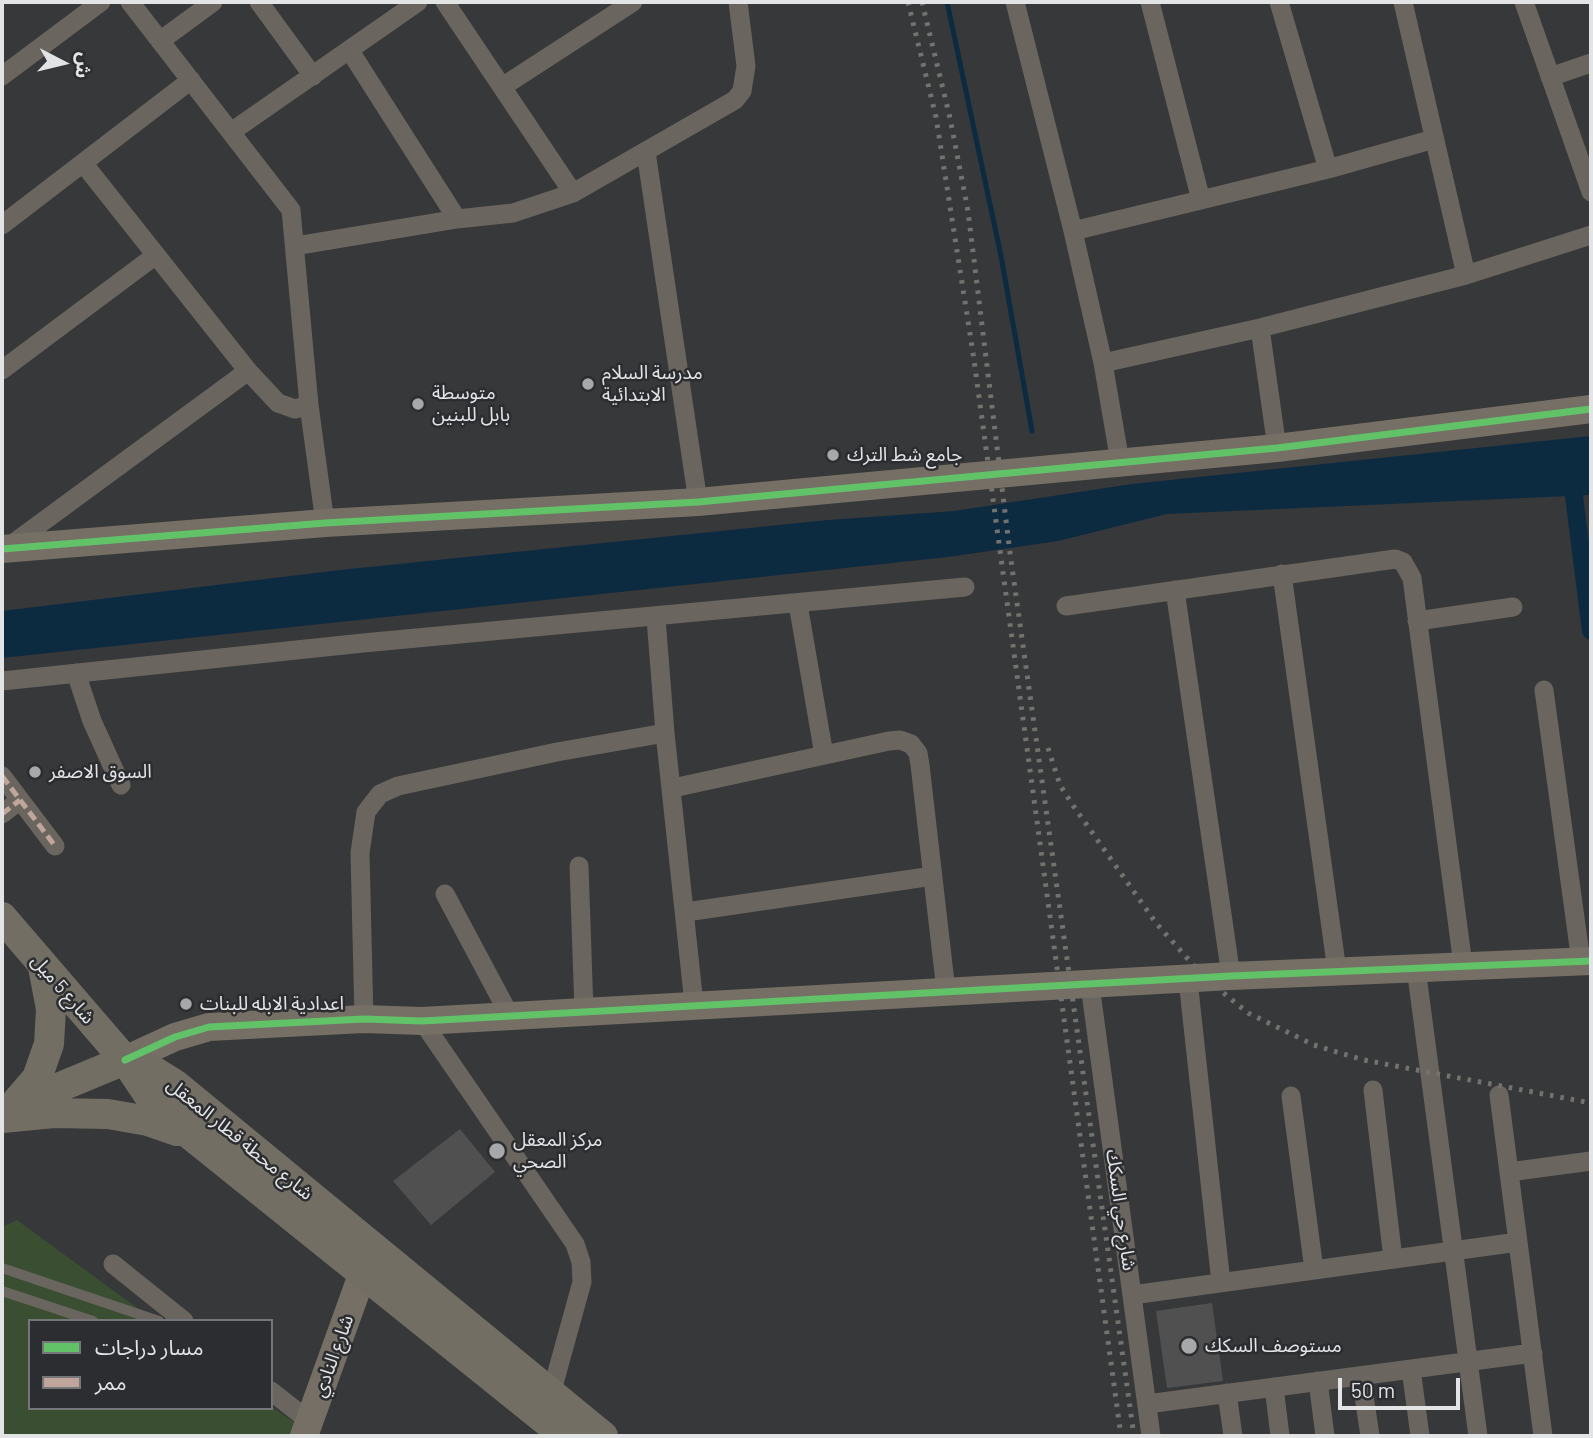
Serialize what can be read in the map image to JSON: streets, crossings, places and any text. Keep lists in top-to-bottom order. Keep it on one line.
{"streets":{"main road":["شارع 5 ميل","شارع محطة قطار المعقل"],"street":["شارع حي السكك","شارع النادي"]},"crossings":[["شارع 5 ميل","شارع محطة قطار المعقل"],["شارع محطة قطار المعقل","شارع النادي"]],"places":["مدرسة السلام الابتدائية","متوسطة بابل للبنين","جامع شط الترك","السوق الاصفر","اعدادية الابله للبنات","مركز المعقل الصحي","مستوصف السكك"],"legend":["مسار دراجات","ممر"],"scale_bar":"50 m","north":"right"}
